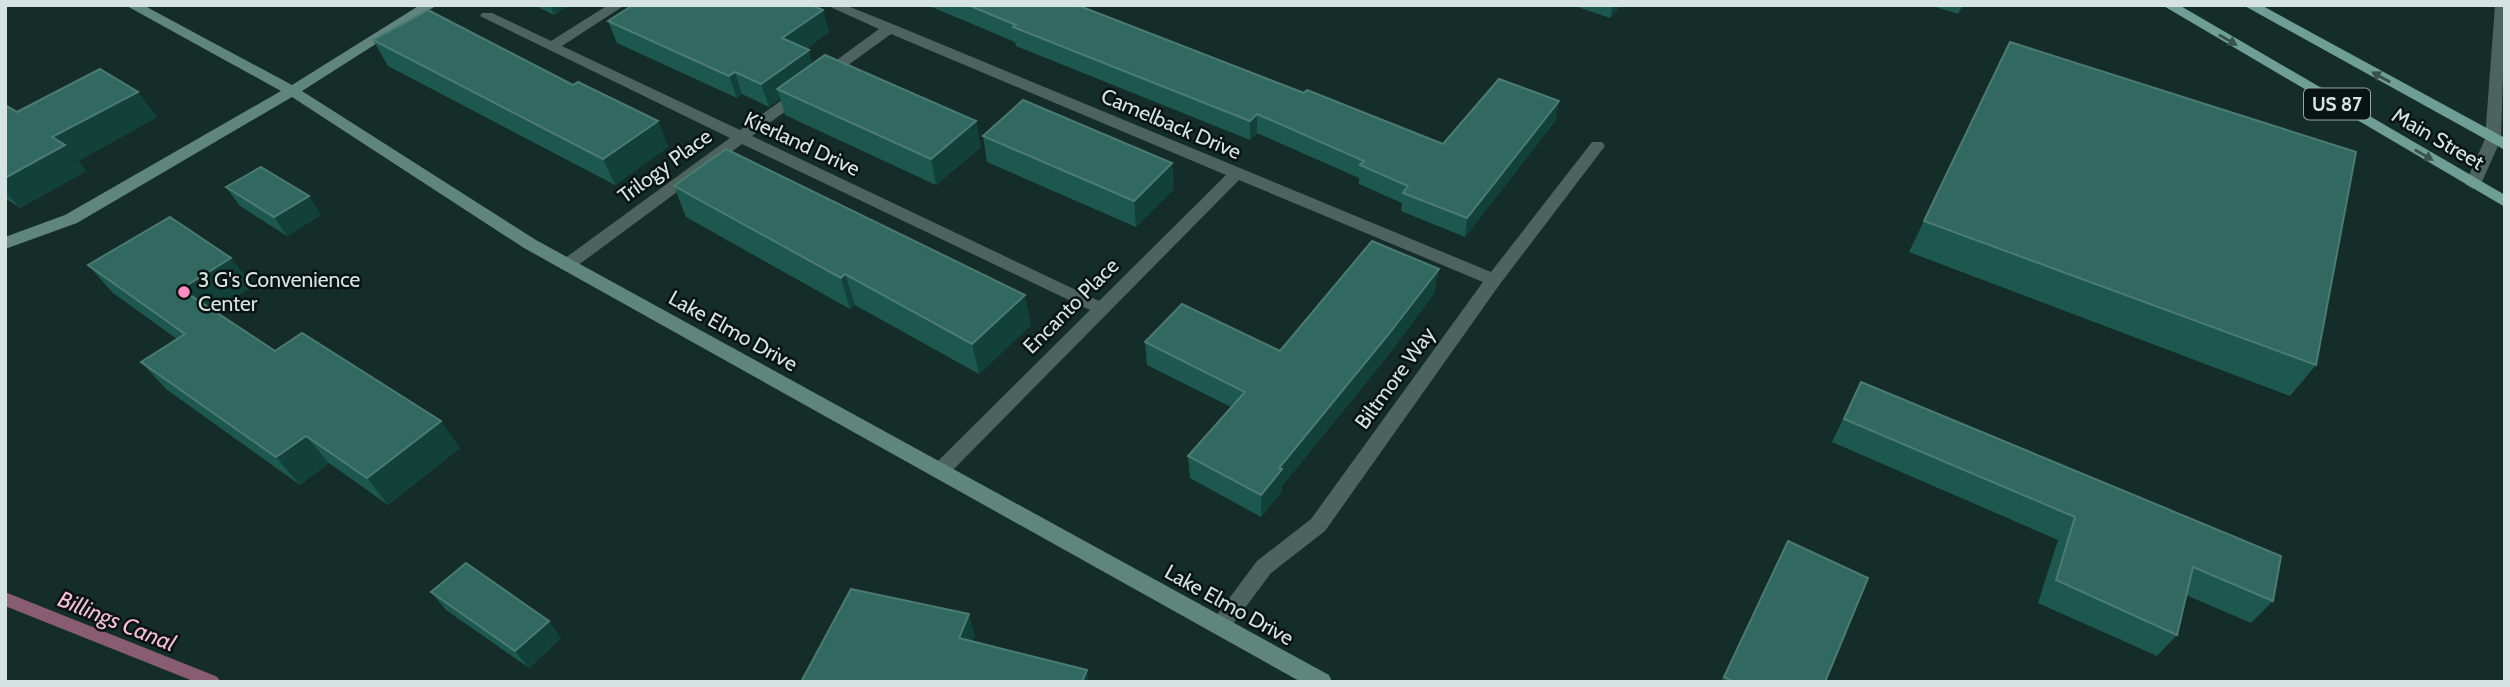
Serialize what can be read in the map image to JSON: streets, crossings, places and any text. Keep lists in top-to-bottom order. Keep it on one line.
{"streets":{"main road":["US 87","Main Street","Lake Elmo Drive"],"street":["Camelback Drive","Kierland Drive","Trilogy Place","Encanto Place","Biltmore Way"]},"crossings":[["Camelback Drive","Trilogy Place"],["Camelback Drive","Encanto Place"],["Camelback Drive","Biltmore Way"],["Kierland Drive","Trilogy Place"],["Kierland Drive","Encanto Place"],["Trilogy Place","Lake Elmo Drive"],["Encanto Place","Lake Elmo Drive"],["Lake Elmo Drive","Biltmore Way"]],"water":["Billings Canal"],"places":["3 G's Convenience Center"]}
